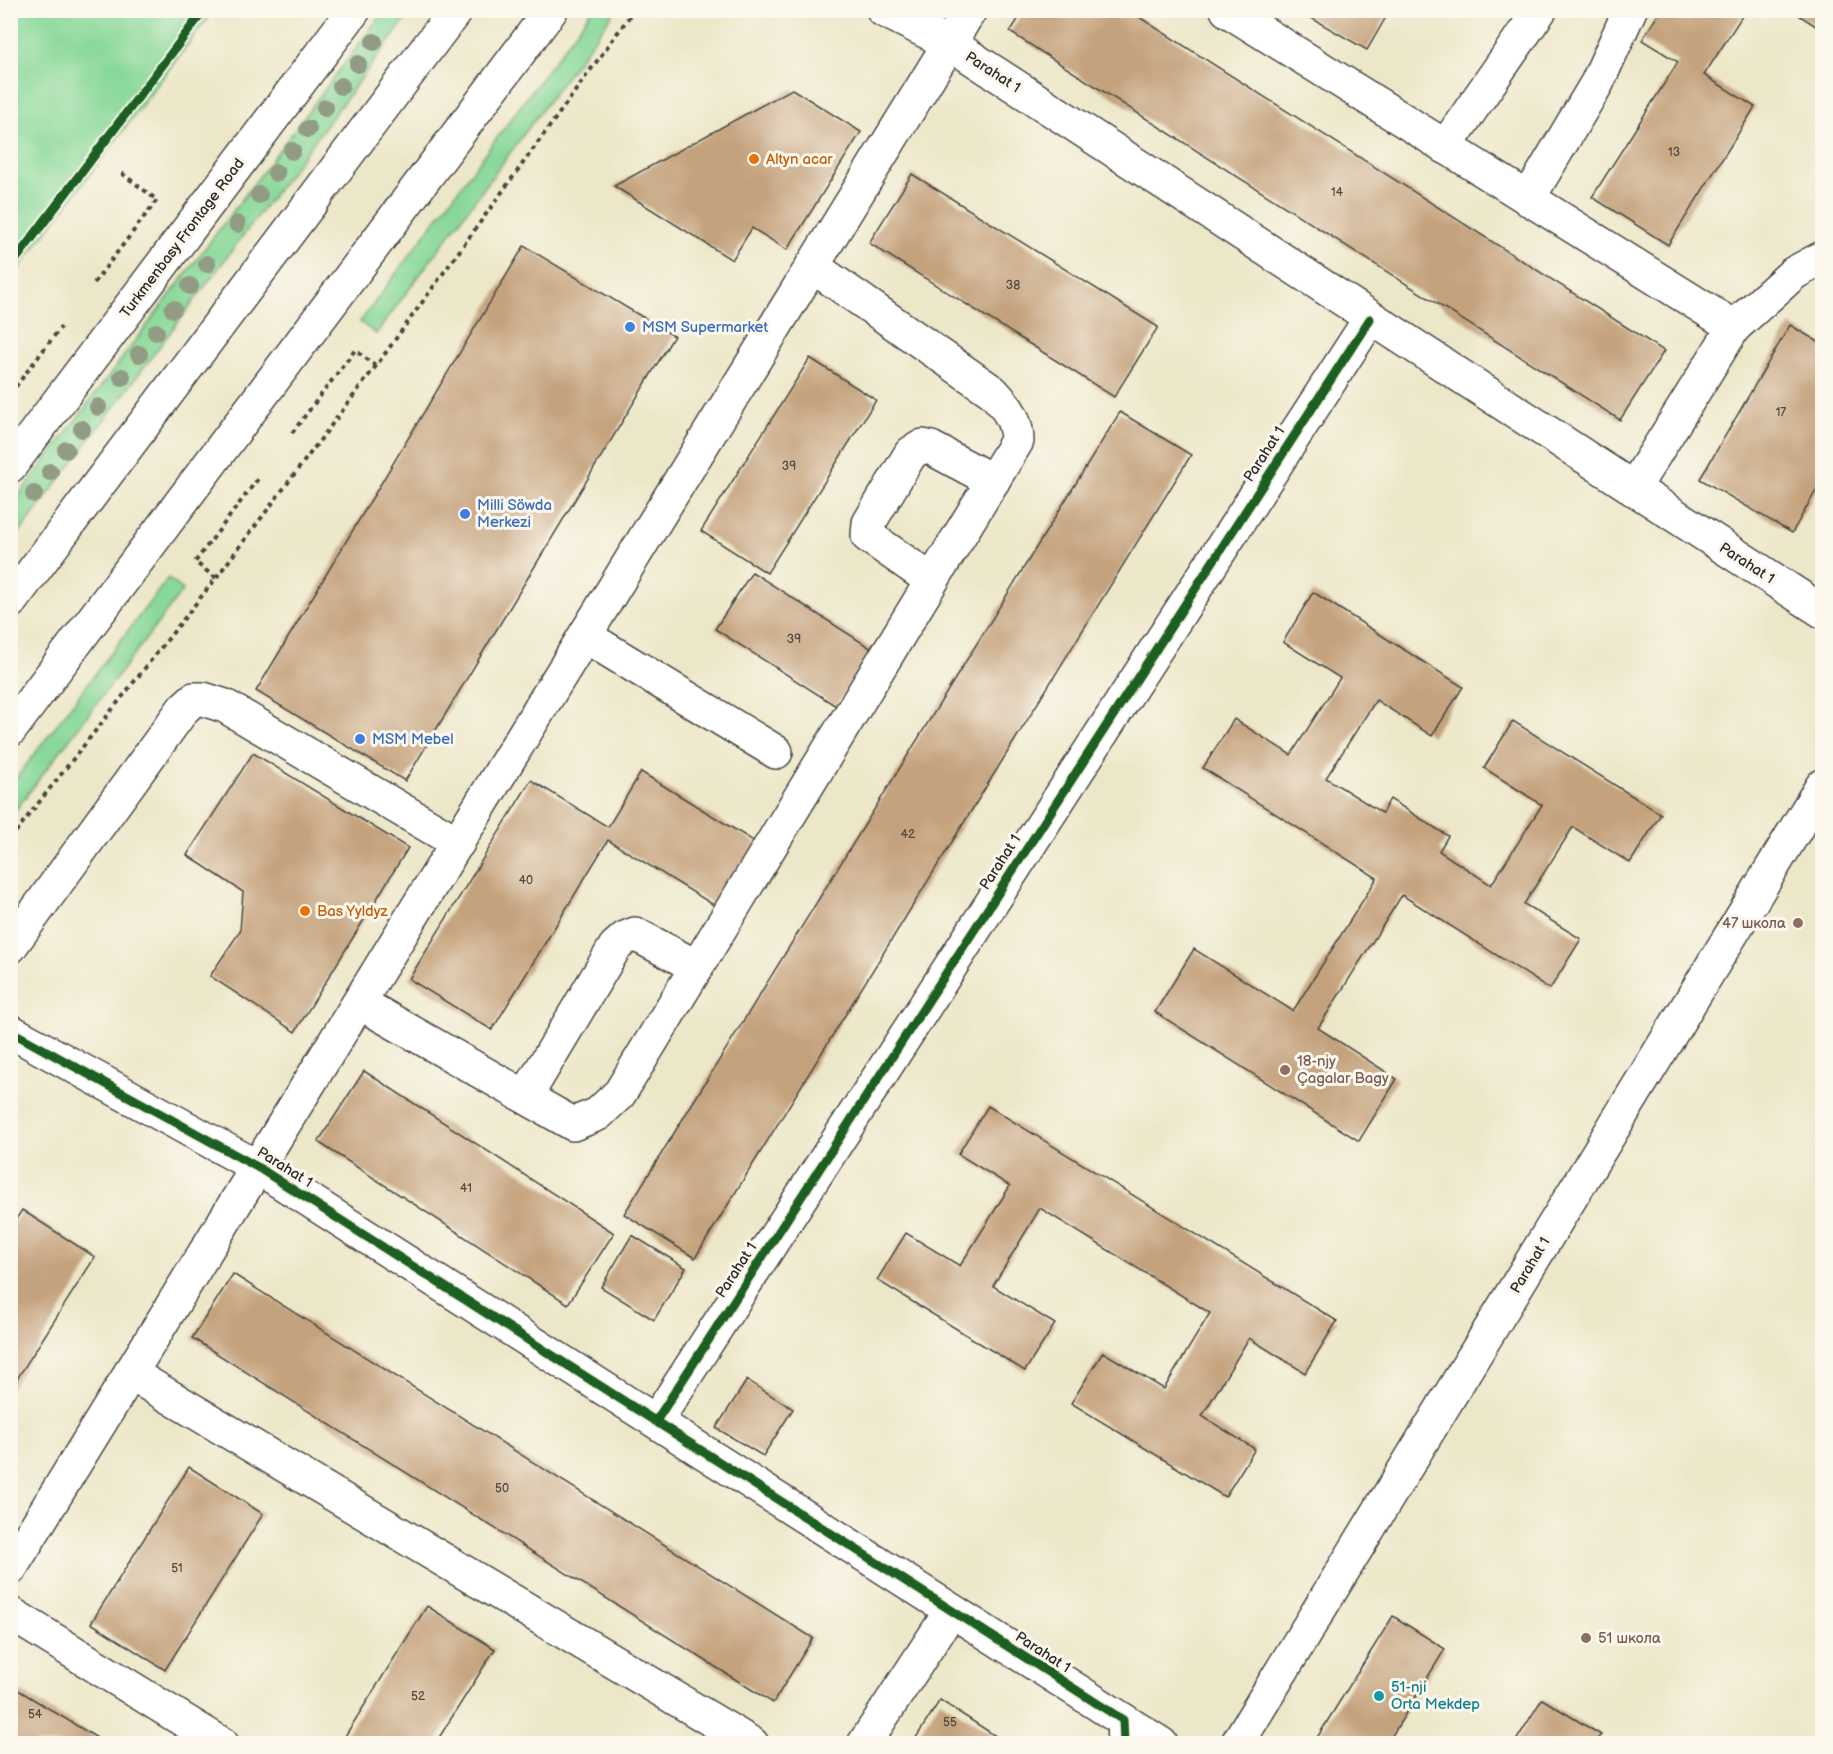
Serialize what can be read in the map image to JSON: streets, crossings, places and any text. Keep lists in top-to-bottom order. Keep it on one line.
{"streets":{"street":["Parahat 1","Turkmenbasy Frontage Road"]},"places":["Altyn acar","MSM Supermarket","Milli Söwda Merkezi","MSM Mebel","Bas Yyldyz","47 школа","18-njy Çagalar Bagy","51 школа","51-nji Orta Mekdep"],"house_numbers":["13","14","38","17","39","39","42","40","41","50","51","52","54","55"]}
